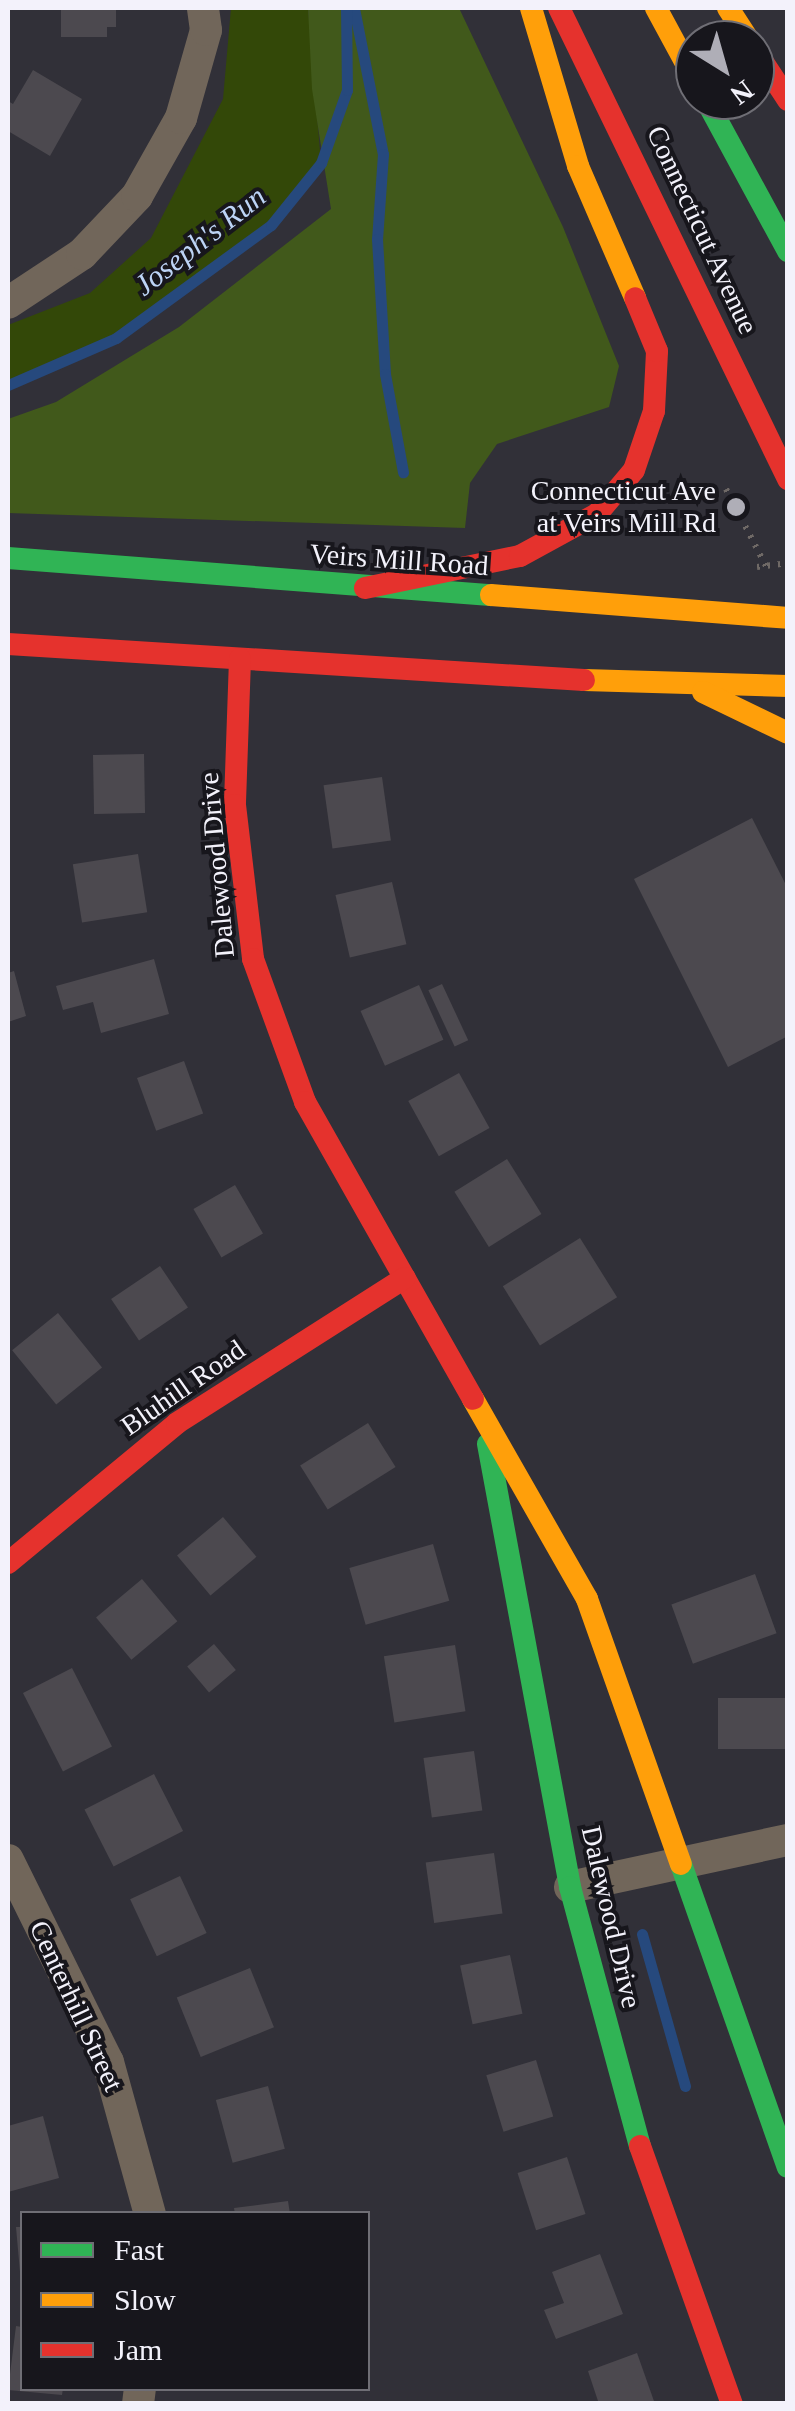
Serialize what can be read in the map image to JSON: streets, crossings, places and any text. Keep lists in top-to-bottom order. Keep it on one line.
{"streets":{"main road":["Connecticut Avenue","Veirs Mill Road","Dalewood Drive","Bluhill Road"],"street":["Centerhill Street"]},"crossings":[["Dalewood Drive","Bluhill Road"]],"water":["Joseph's Run"],"places":["Connecticut Ave at Veirs Mill Rd"],"legend":["Fast","Slow","Jam"],"north":"bottom right"}
